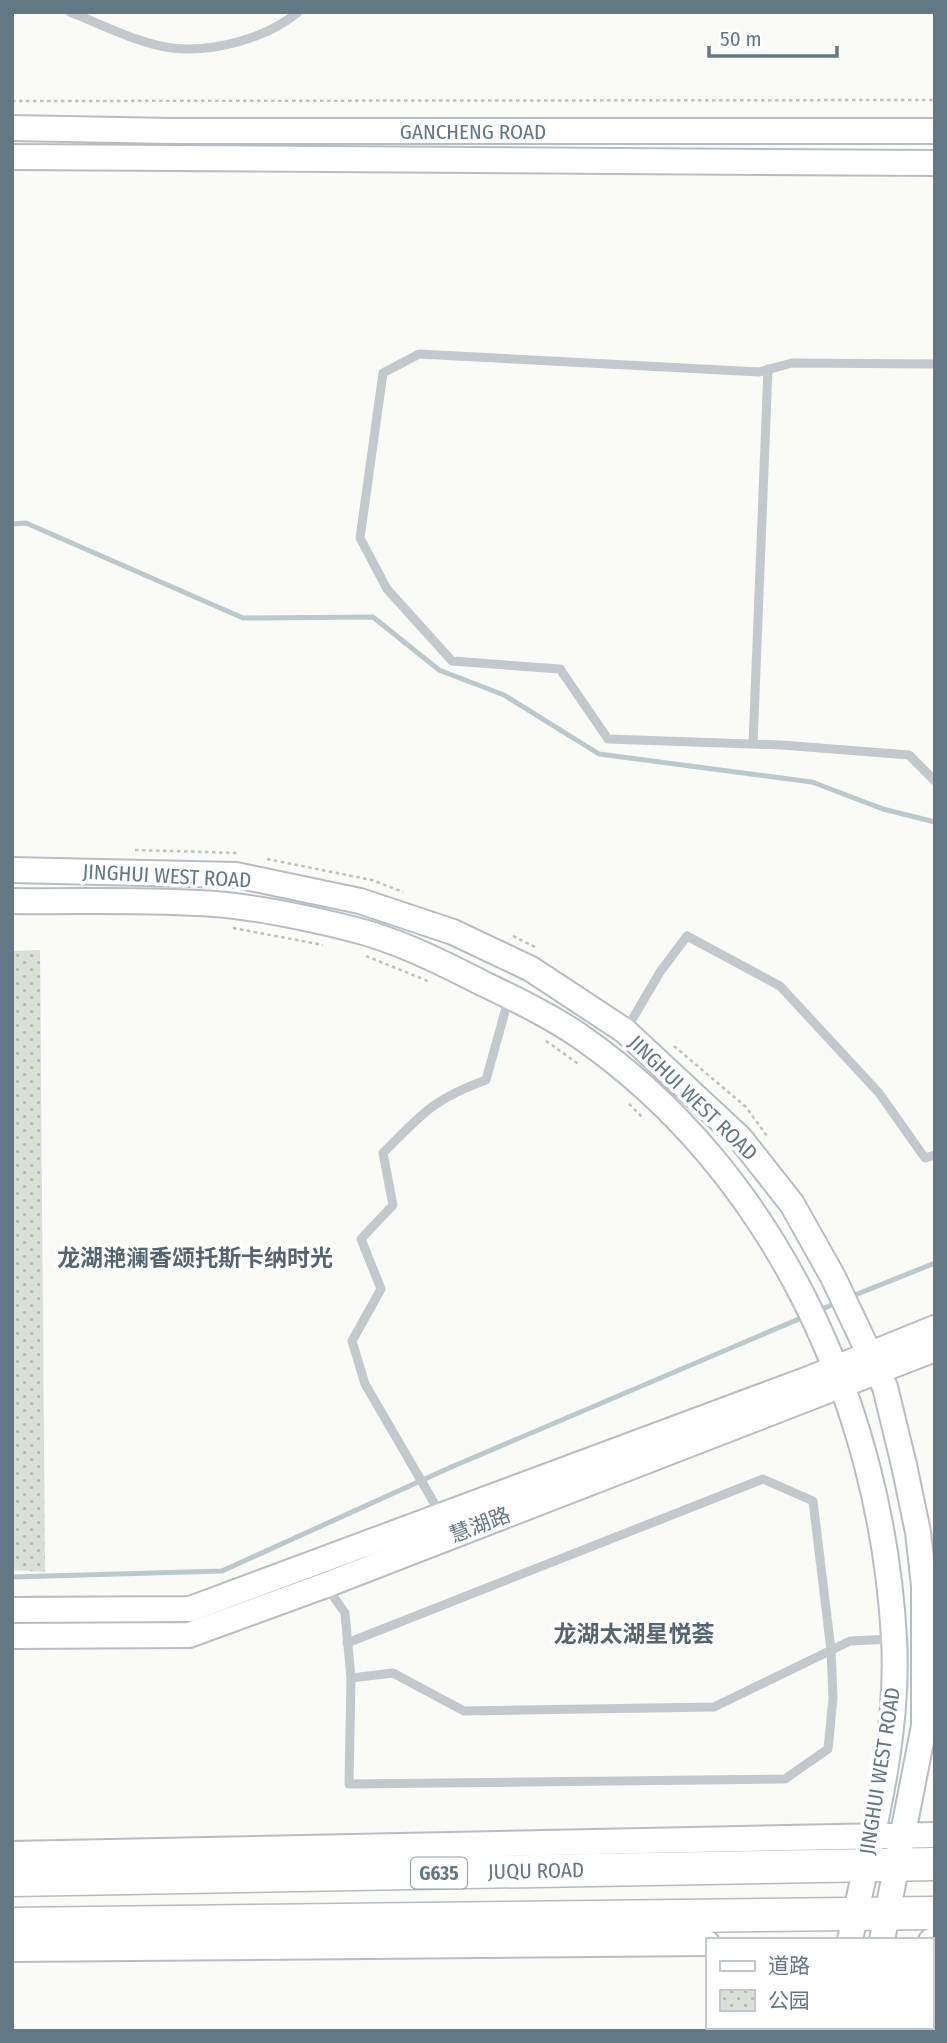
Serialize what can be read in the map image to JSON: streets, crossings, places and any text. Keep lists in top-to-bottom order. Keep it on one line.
{"streets":{"highway":["JUQU ROAD","G635"],"street":["GANCHENG ROAD","JINGHUI WEST ROAD","慧湖路"]},"crossings":[["JINGHUI WEST ROAD","慧湖路"],["JINGHUI WEST ROAD","JUQU ROAD"],["JINGHUI WEST ROAD","G635"]],"districts":["龙湖滟澜香颂托斯卡纳时光","龙湖太湖星悦荟"],"legend":["道路","公园"],"scale_bar":"50 m"}
